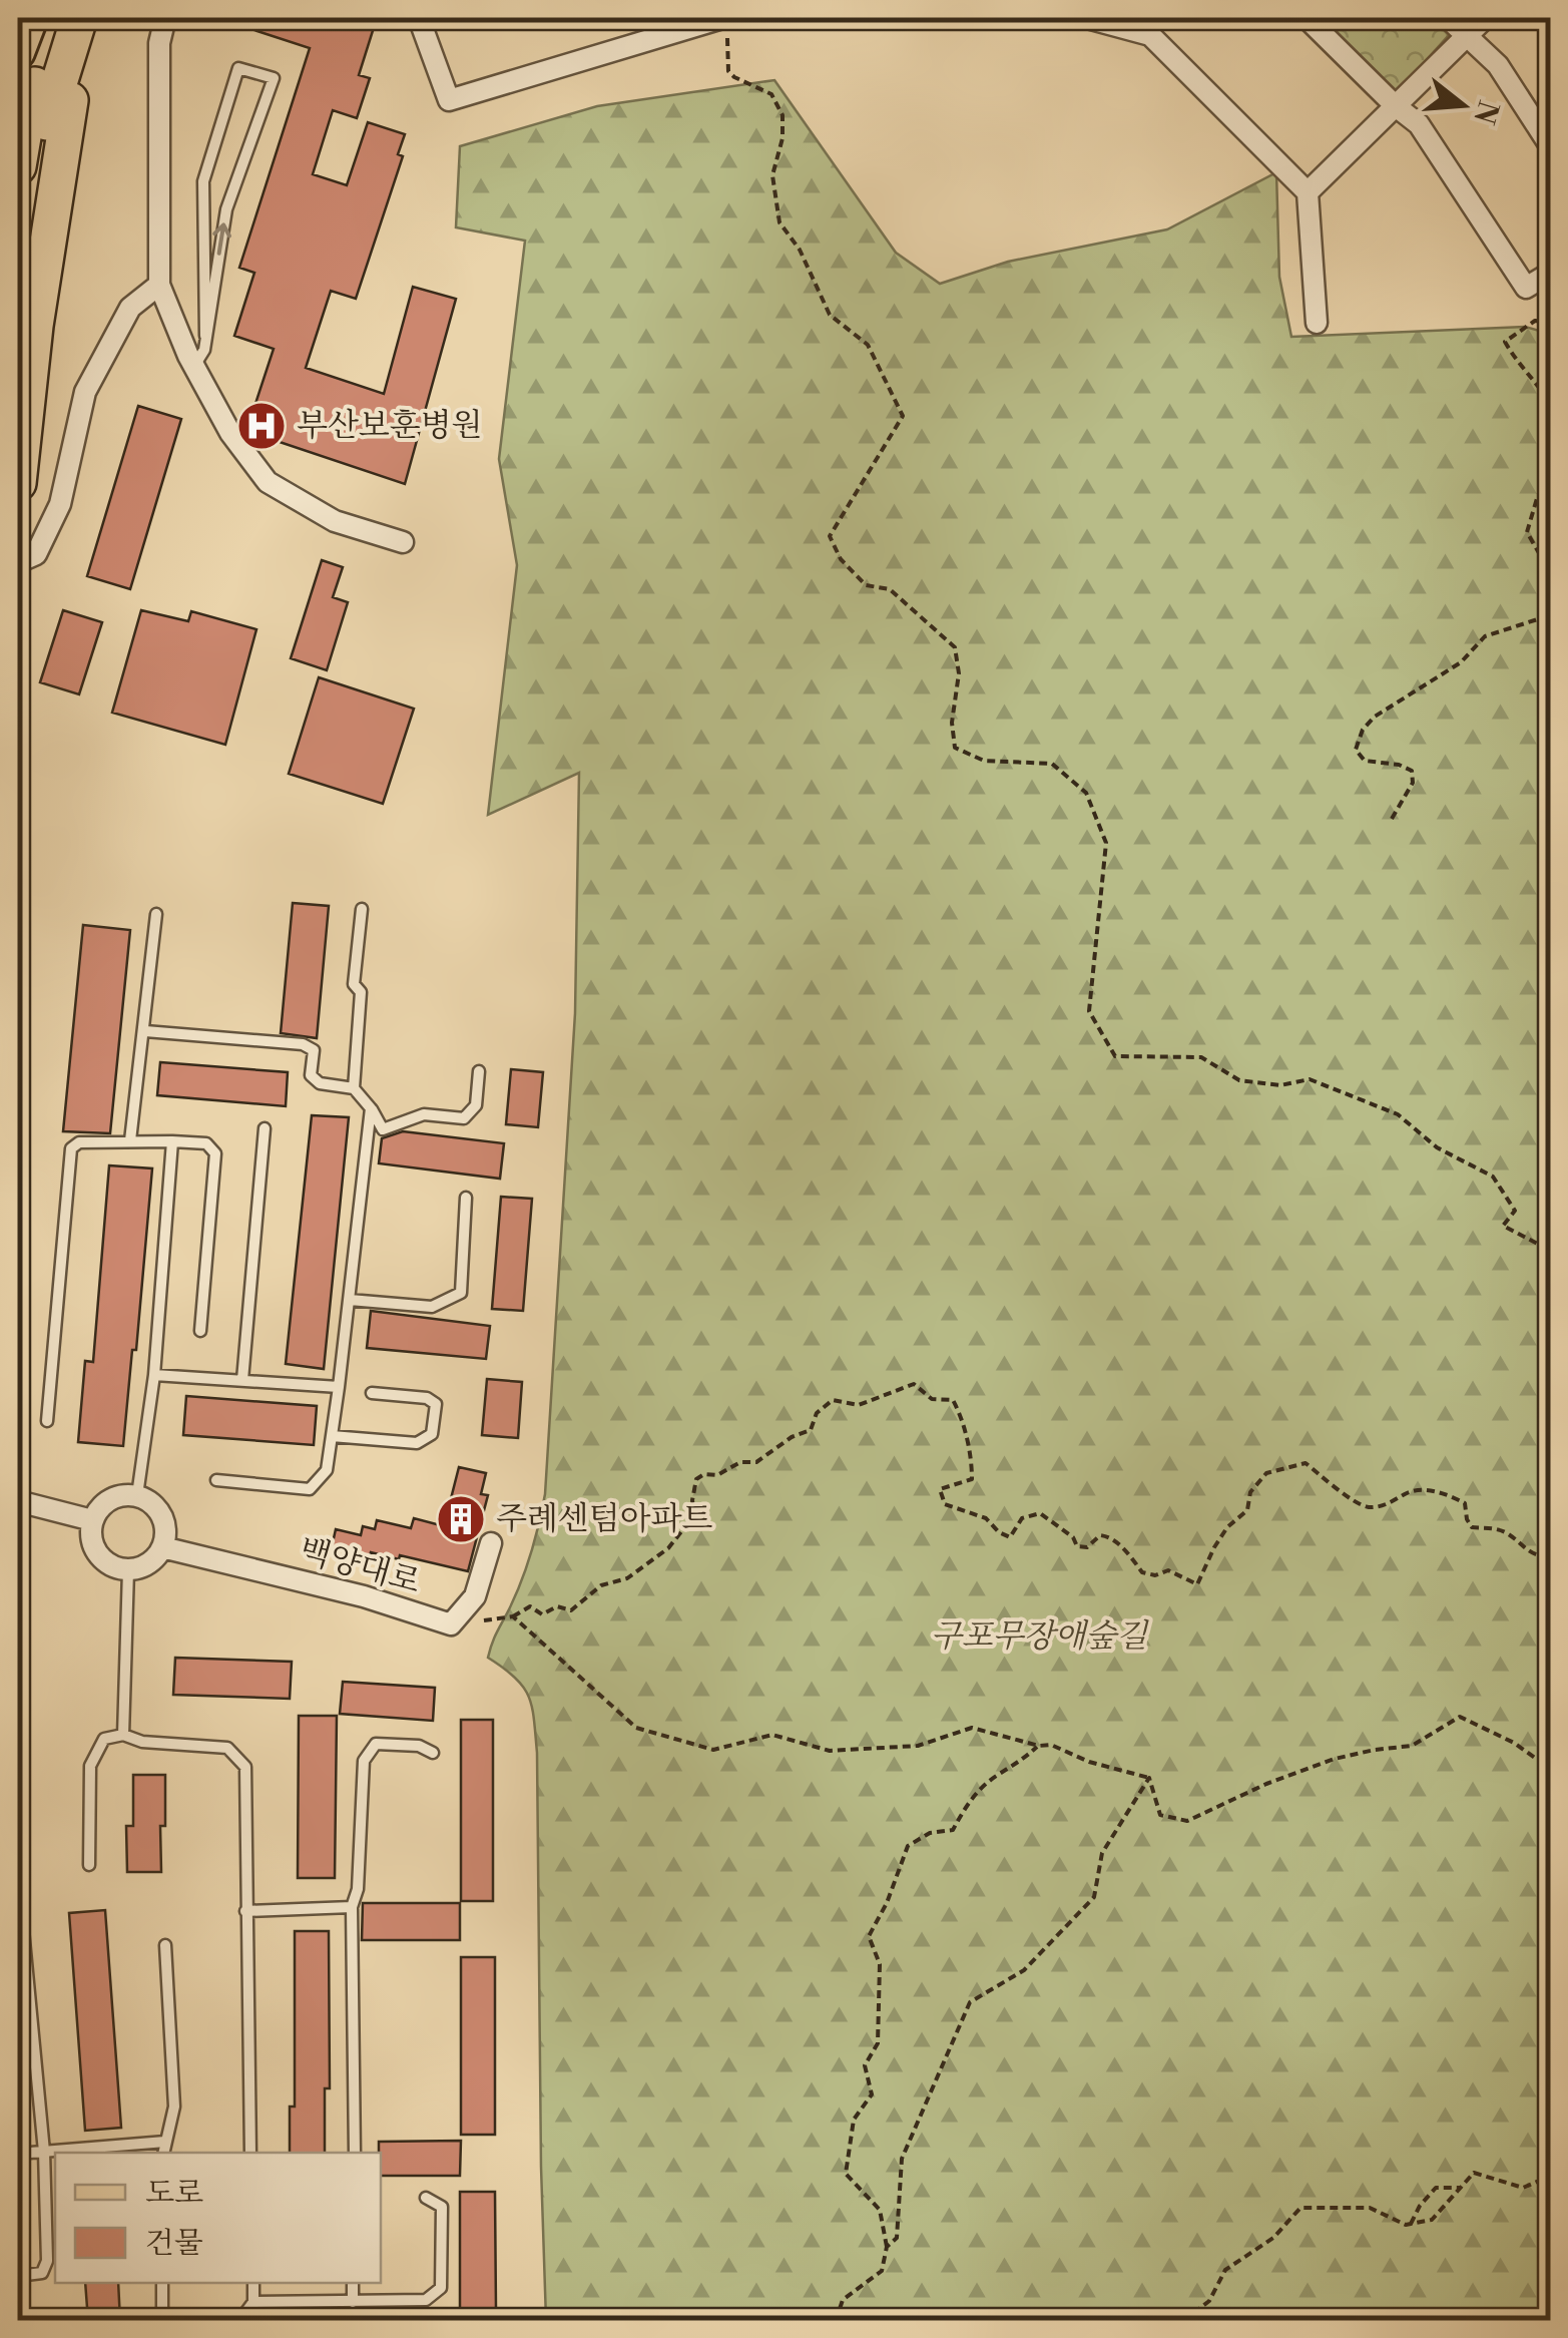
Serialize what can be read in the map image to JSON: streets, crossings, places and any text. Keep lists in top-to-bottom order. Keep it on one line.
{"streets":{"street":["백양대로"]},"parks":["구포무장애숲길"],"places":{"hospital":["부산보훈병원"],"building":["주례센텀아파트"]},"legend":["도로","건물"],"north":"right"}
